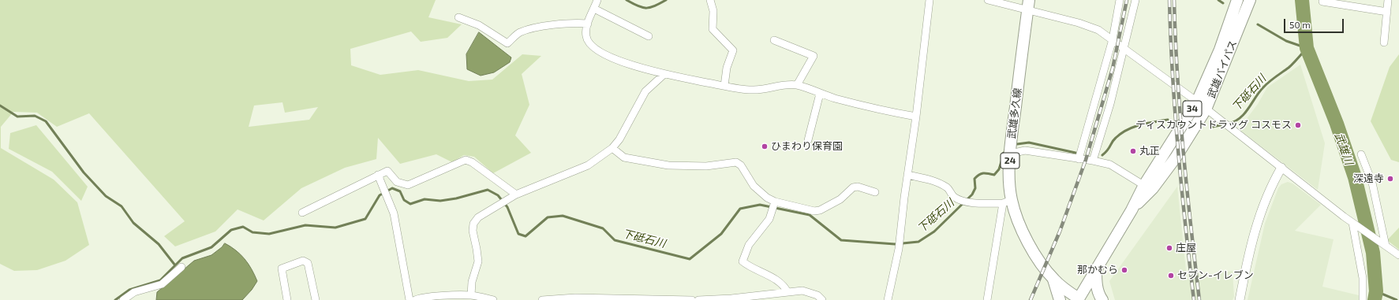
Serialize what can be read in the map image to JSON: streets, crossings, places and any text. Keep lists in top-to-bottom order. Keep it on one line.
{"streets":{"main road":["武雄バイパス","34","武雄多久線","24"]},"crossings":[["武雄バイパス","武雄多久線"]],"water":["下砥石川","武雄川"],"places":["ディスカウントドラッグ コスモス","ひまわり保育園","丸正","深遠寺","庄屋","那かむら","セブン-イレブン"],"scale_bar":"50 m"}
